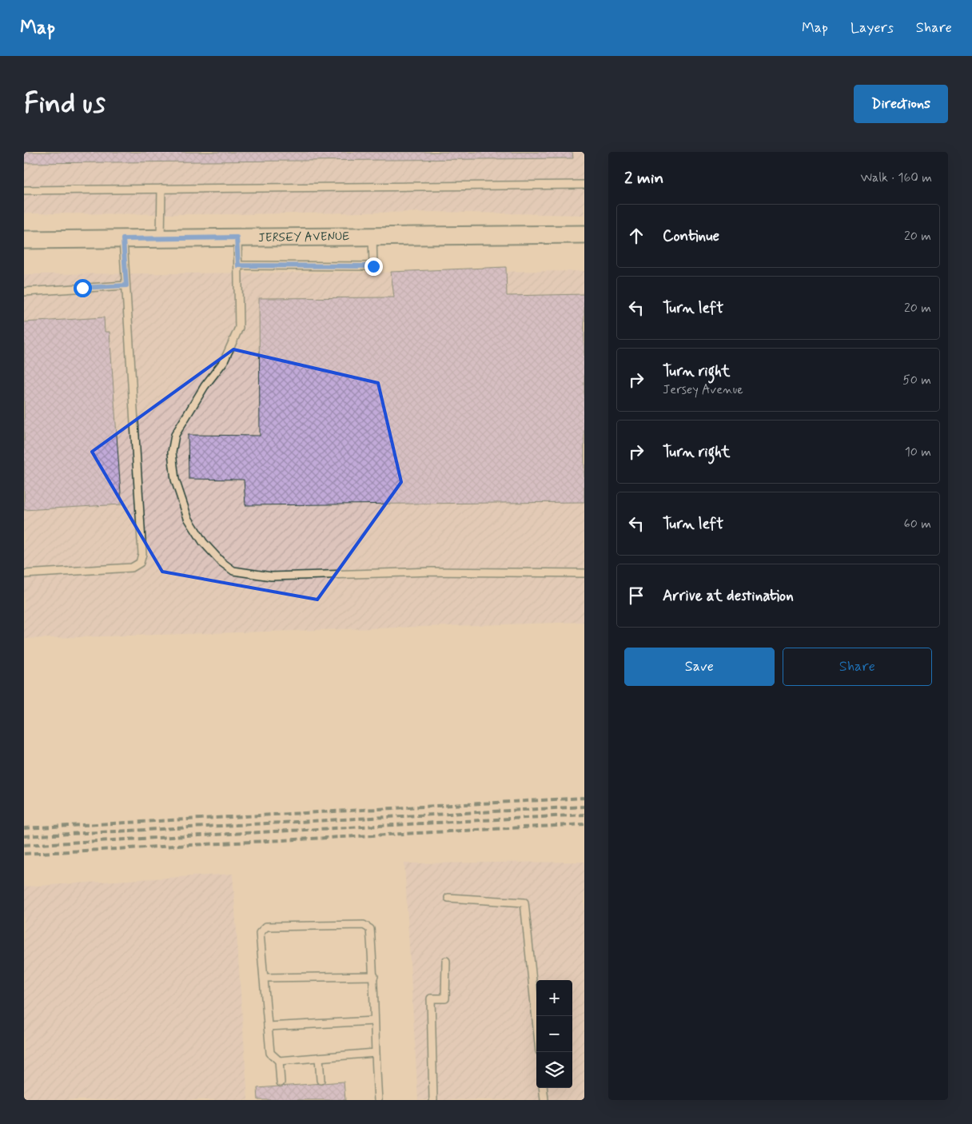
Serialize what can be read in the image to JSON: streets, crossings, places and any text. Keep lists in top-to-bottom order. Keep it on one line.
{"streets":{"street":["JERSEY AVENUE"]},"page":{"header":"Map","nav":["Map","Layers","Share"],"buttons":["Directions",["Save","Share"]],"title":"Find us","heading":["2 min","Walk · 160 m"],"list":[["Continue","20 m"],["Turn left","20 m"],["Turn right","Jersey Avenue","50 m"],["Turn right","10 m"],["Turn left","60 m"],"Arrive at destination"],"map_buttons":["+","−"]}}
